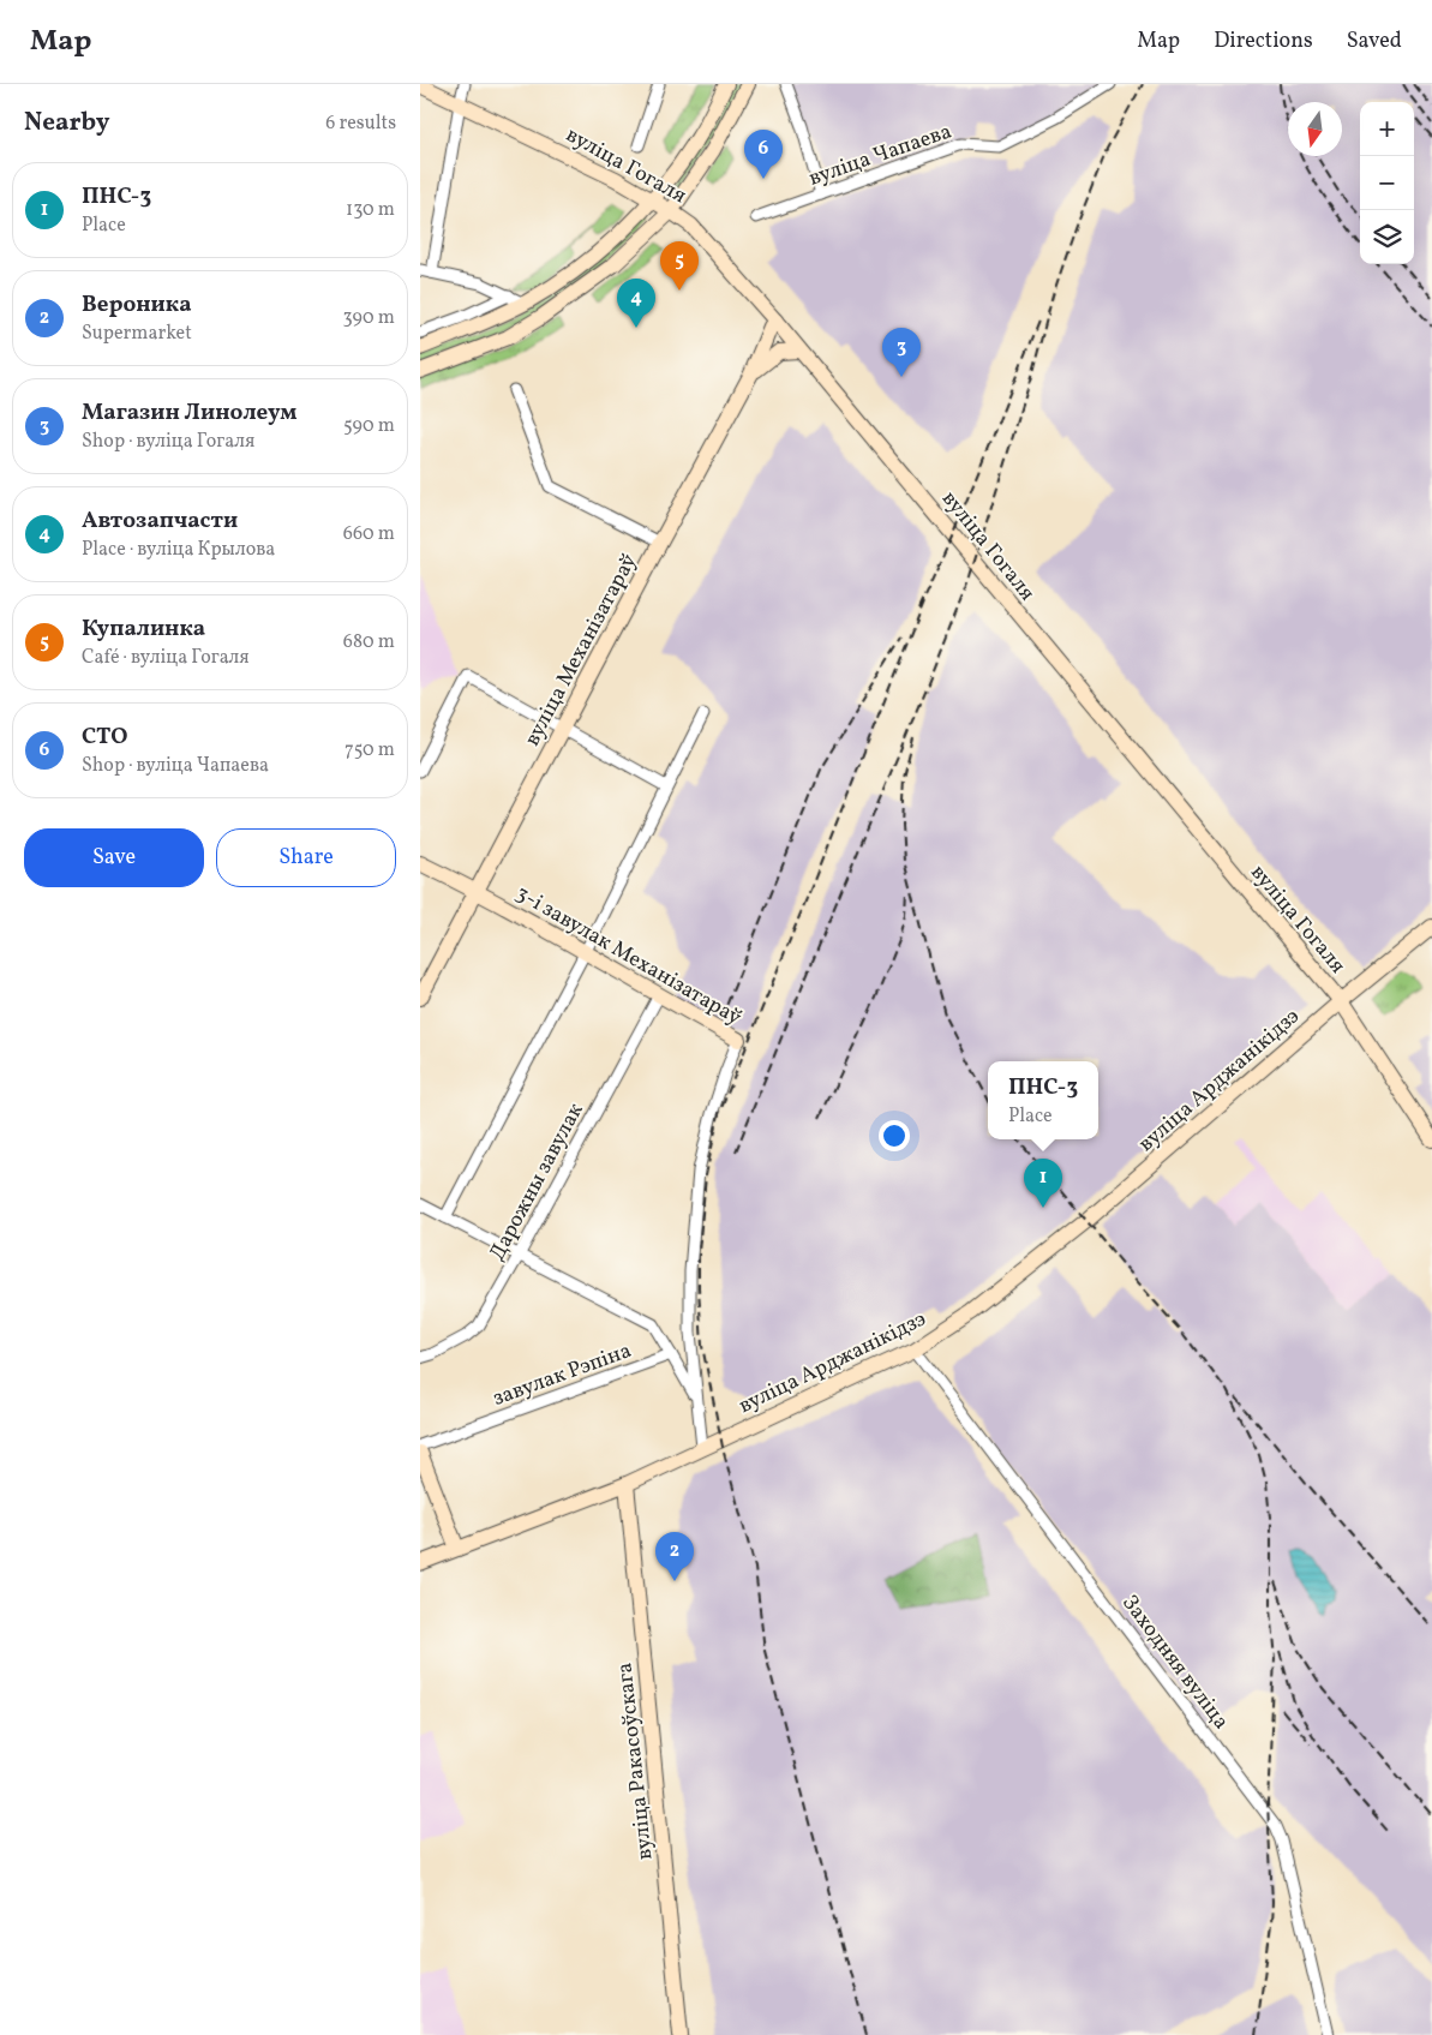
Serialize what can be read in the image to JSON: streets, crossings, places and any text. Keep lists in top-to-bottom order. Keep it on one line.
{"streets":{"main road":["вуліца Гогаля","вуліца Механізатараў","3-і завулак Механізатараў","вуліца Арджанікідзэ","вуліца Ракасоўскага"],"street":["вуліца Чапаева","Дарожны завулак","завулак Рэпіна","Заходняя вуліца"]},"crossings":[["вуліца Гогаля","вуліца Механізатараў"],["вуліца Гогаля","вуліца Арджанікідзэ"],["вуліца Механізатараў","3-і завулак Механізатараў"],["3-і завулак Механізатараў","вуліца Арджанікідзэ"],["3-і завулак Механізатараў","Дарожны завулак"],["вуліца Арджанікідзэ","Заходняя вуліца"],["вуліца Арджанікідзэ","вуліца Ракасоўскага"]],"north":"bottom","page":{"header":"Map","nav":["Map","Directions","Saved"],"heading":["Nearby","6 results"],"map_buttons":["+","−"],"pins":["6","5","4","3","1","2"],"list":[{"mark":"1","name":"ПНС-3","note":"Place","value":"130 m"},{"mark":"2","name":"Вероника","note":"Supermarket","value":"390 m"},{"mark":"3","name":"Магазин Линолеум","note":"Shop · вуліца Гогаля","value":"590 m"},{"mark":"4","name":"Автозапчасти","note":"Place · вуліца Крылова","value":"660 m"},{"mark":"5","name":"Купалинка","note":"Café · вуліца Гогаля","value":"680 m"},{"mark":"6","name":"СТО","note":"Shop · вуліца Чапаева","value":"750 m"}],"buttons":["Save","Share"],"popup":["ПНС-3","Place"]}}
